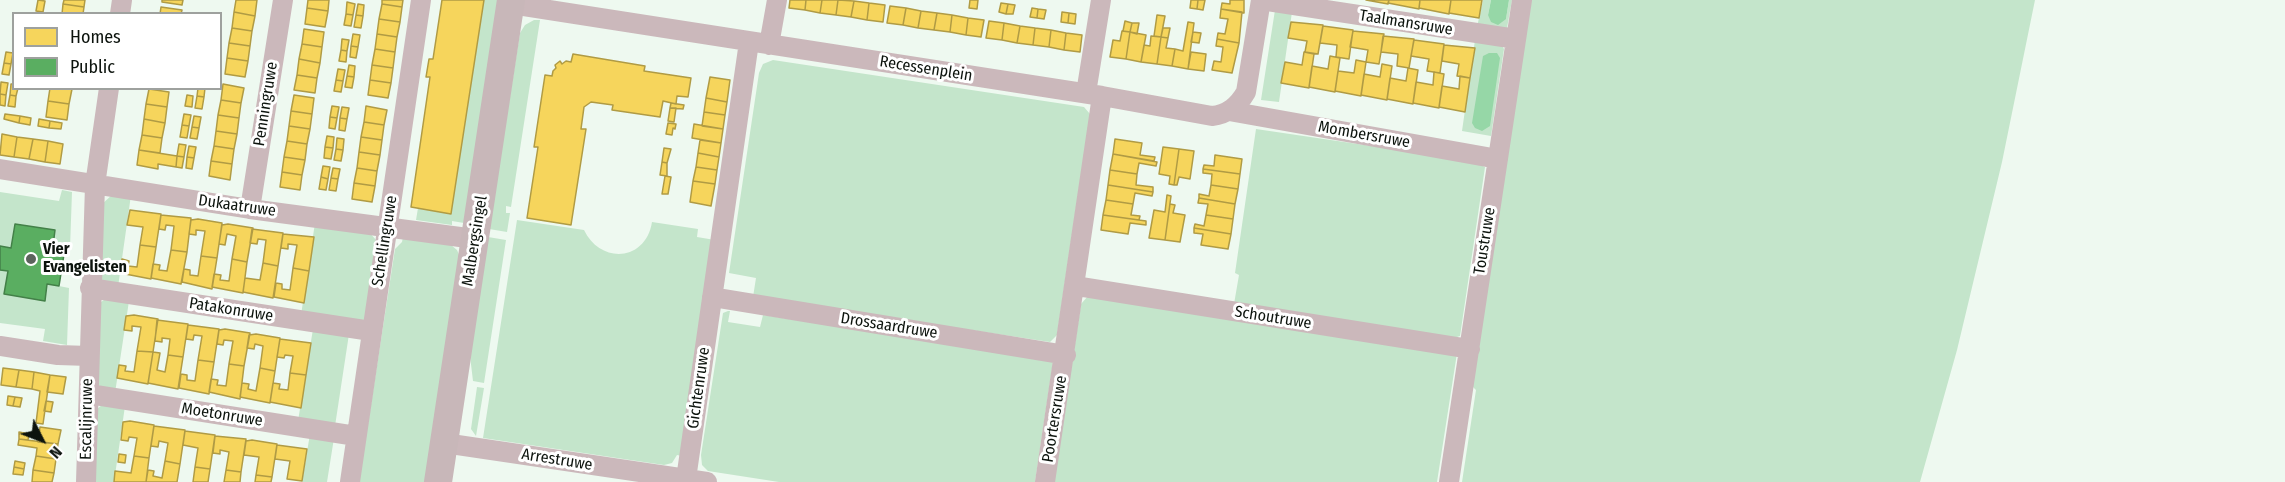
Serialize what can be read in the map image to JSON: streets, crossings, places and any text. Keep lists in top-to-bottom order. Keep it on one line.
{"streets":{"street":["Taalmansruwe","Recessenplein","Penningruwe","Mombersruwe","Dukaatruwe","Schellingruwe","Malbergsingel","Toustruwe","Patakonruwe","Schoutruwe","Drossaardruwe","Gichtenruwe","Moetonruwe","Escalijnruwe","Poortersruwe","Arrestruwe"]},"crossings":[["Taalmansruwe","Toustruwe"],["Recessenplein","Mombersruwe"],["Recessenplein","Malbergsingel"],["Penningruwe","Dukaatruwe"],["Mombersruwe","Toustruwe"],["Dukaatruwe","Schellingruwe"],["Dukaatruwe","Malbergsingel"],["Dukaatruwe","Escalijnruwe"],["Schellingruwe","Patakonruwe"],["Schellingruwe","Moetonruwe"],["Malbergsingel","Arrestruwe"],["Toustruwe","Schoutruwe"],["Patakonruwe","Escalijnruwe"],["Drossaardruwe","Gichtenruwe"],["Drossaardruwe","Poortersruwe"],["Gichtenruwe","Arrestruwe"],["Moetonruwe","Escalijnruwe"]],"places":["Vier Evangelisten"],"legend":["Homes","Public"],"north":"bottom right"}
